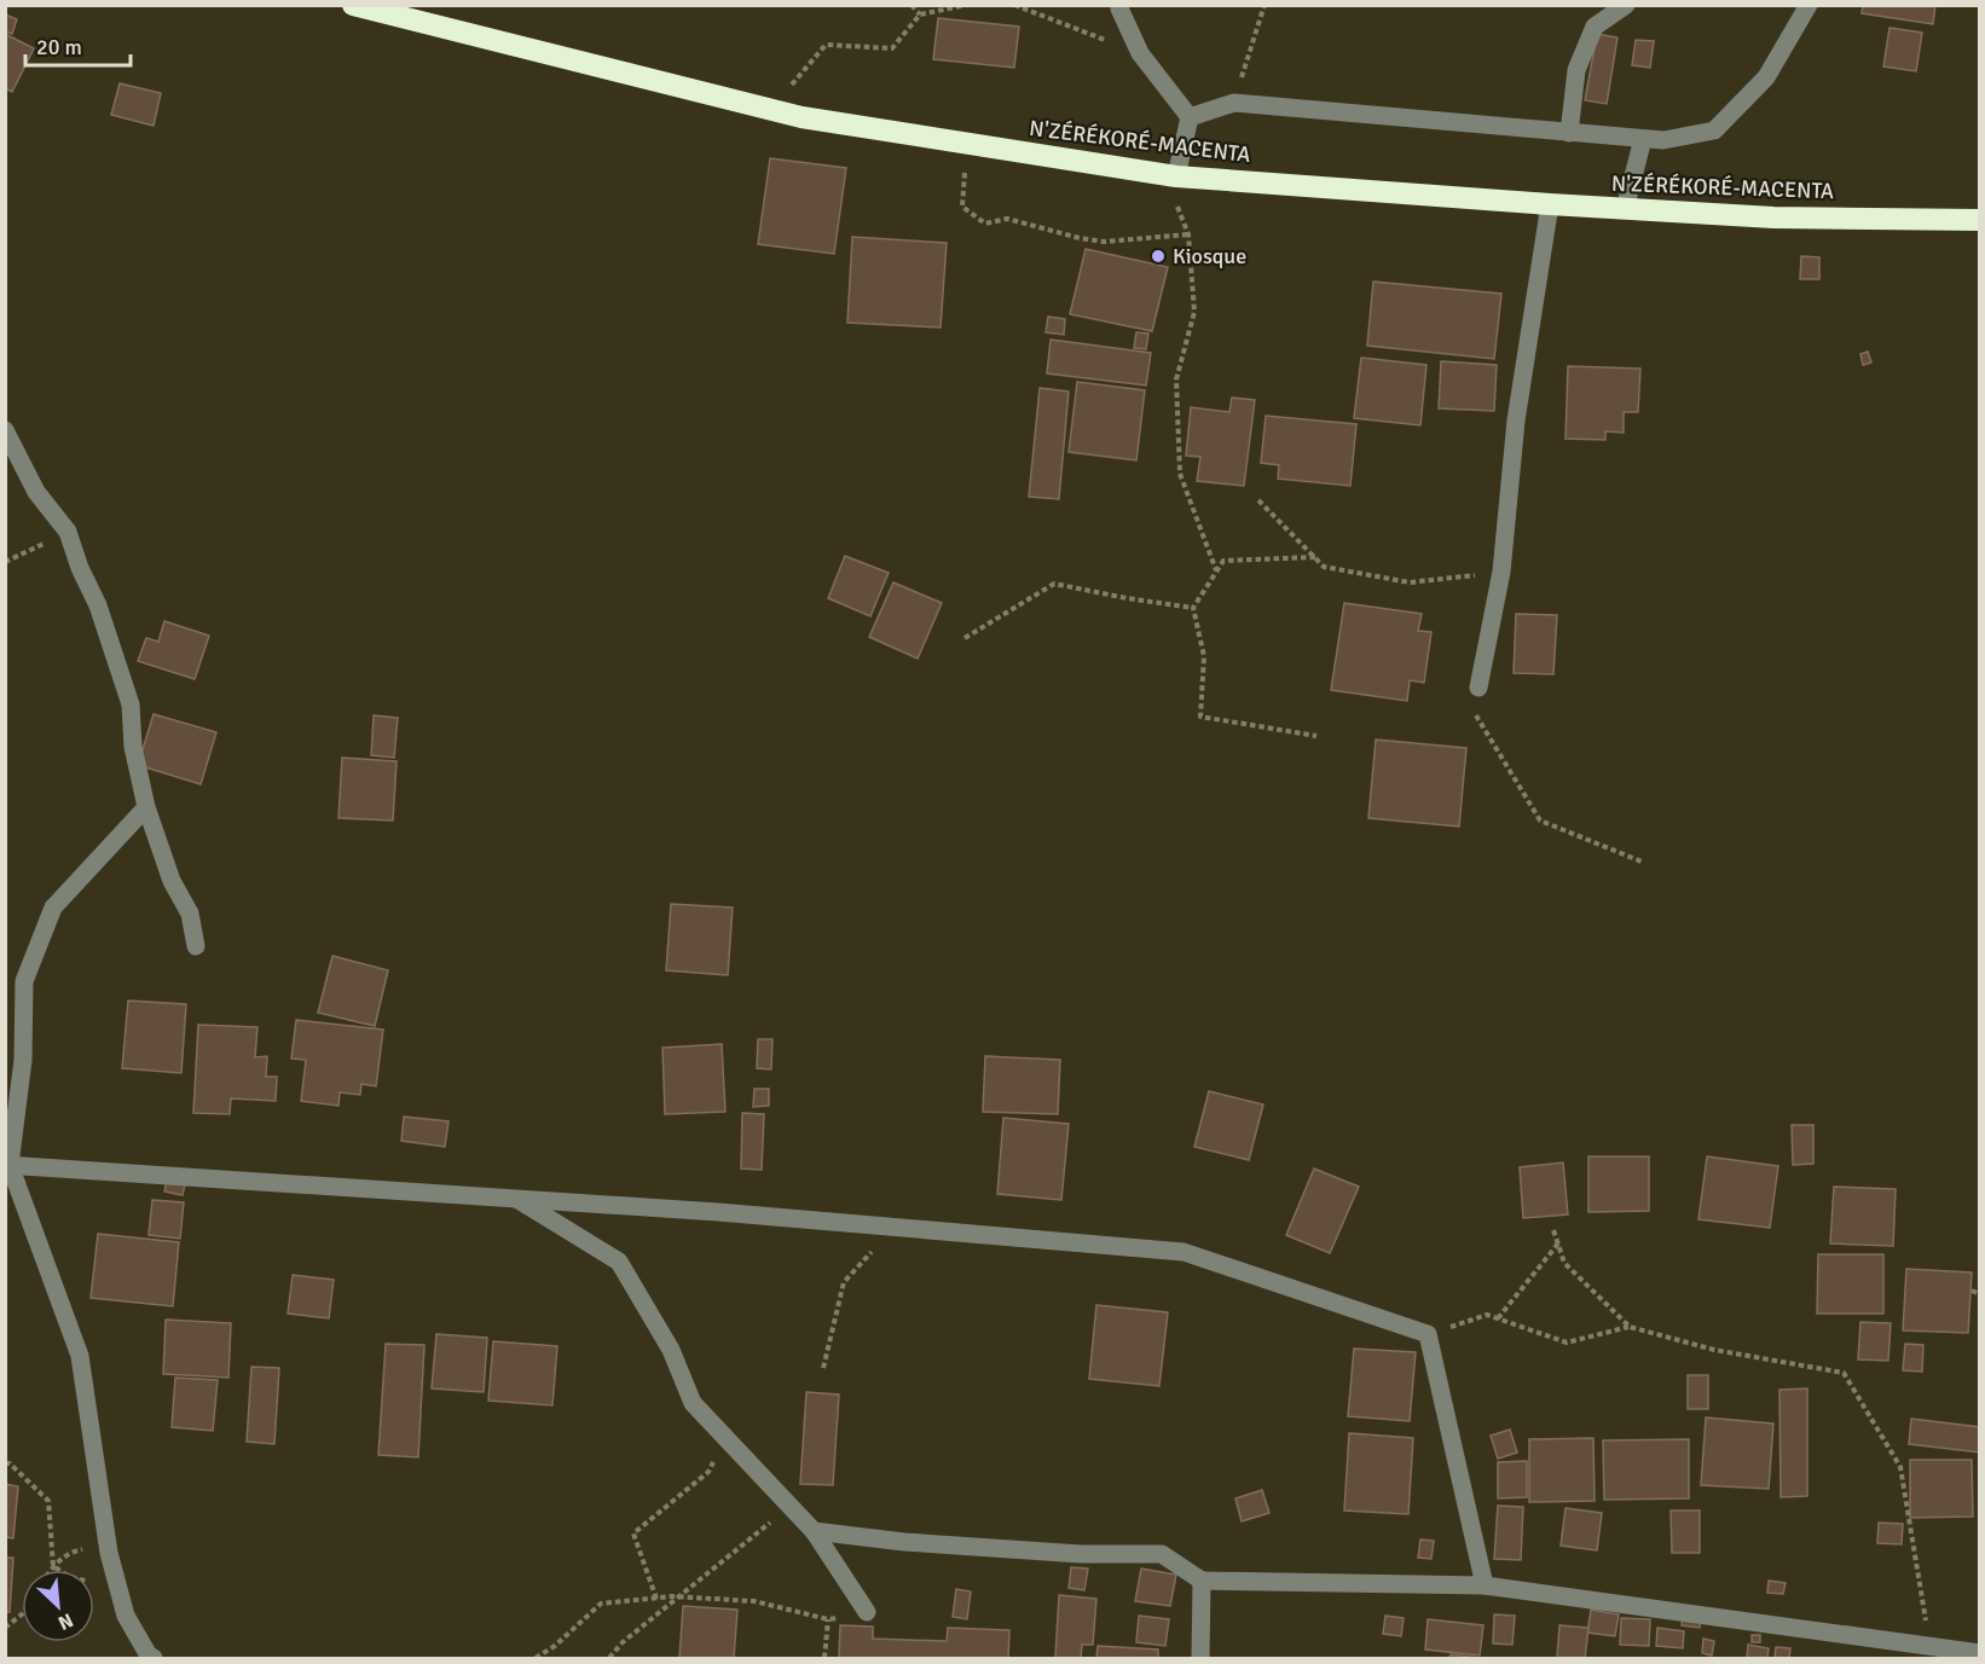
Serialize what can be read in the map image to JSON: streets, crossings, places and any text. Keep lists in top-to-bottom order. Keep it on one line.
{"streets":{"highway":["N'ZÉRÉKORÉ-MACENTA"]},"places":["Kiosque"],"scale_bar":"20 m","north":"bottom right"}
